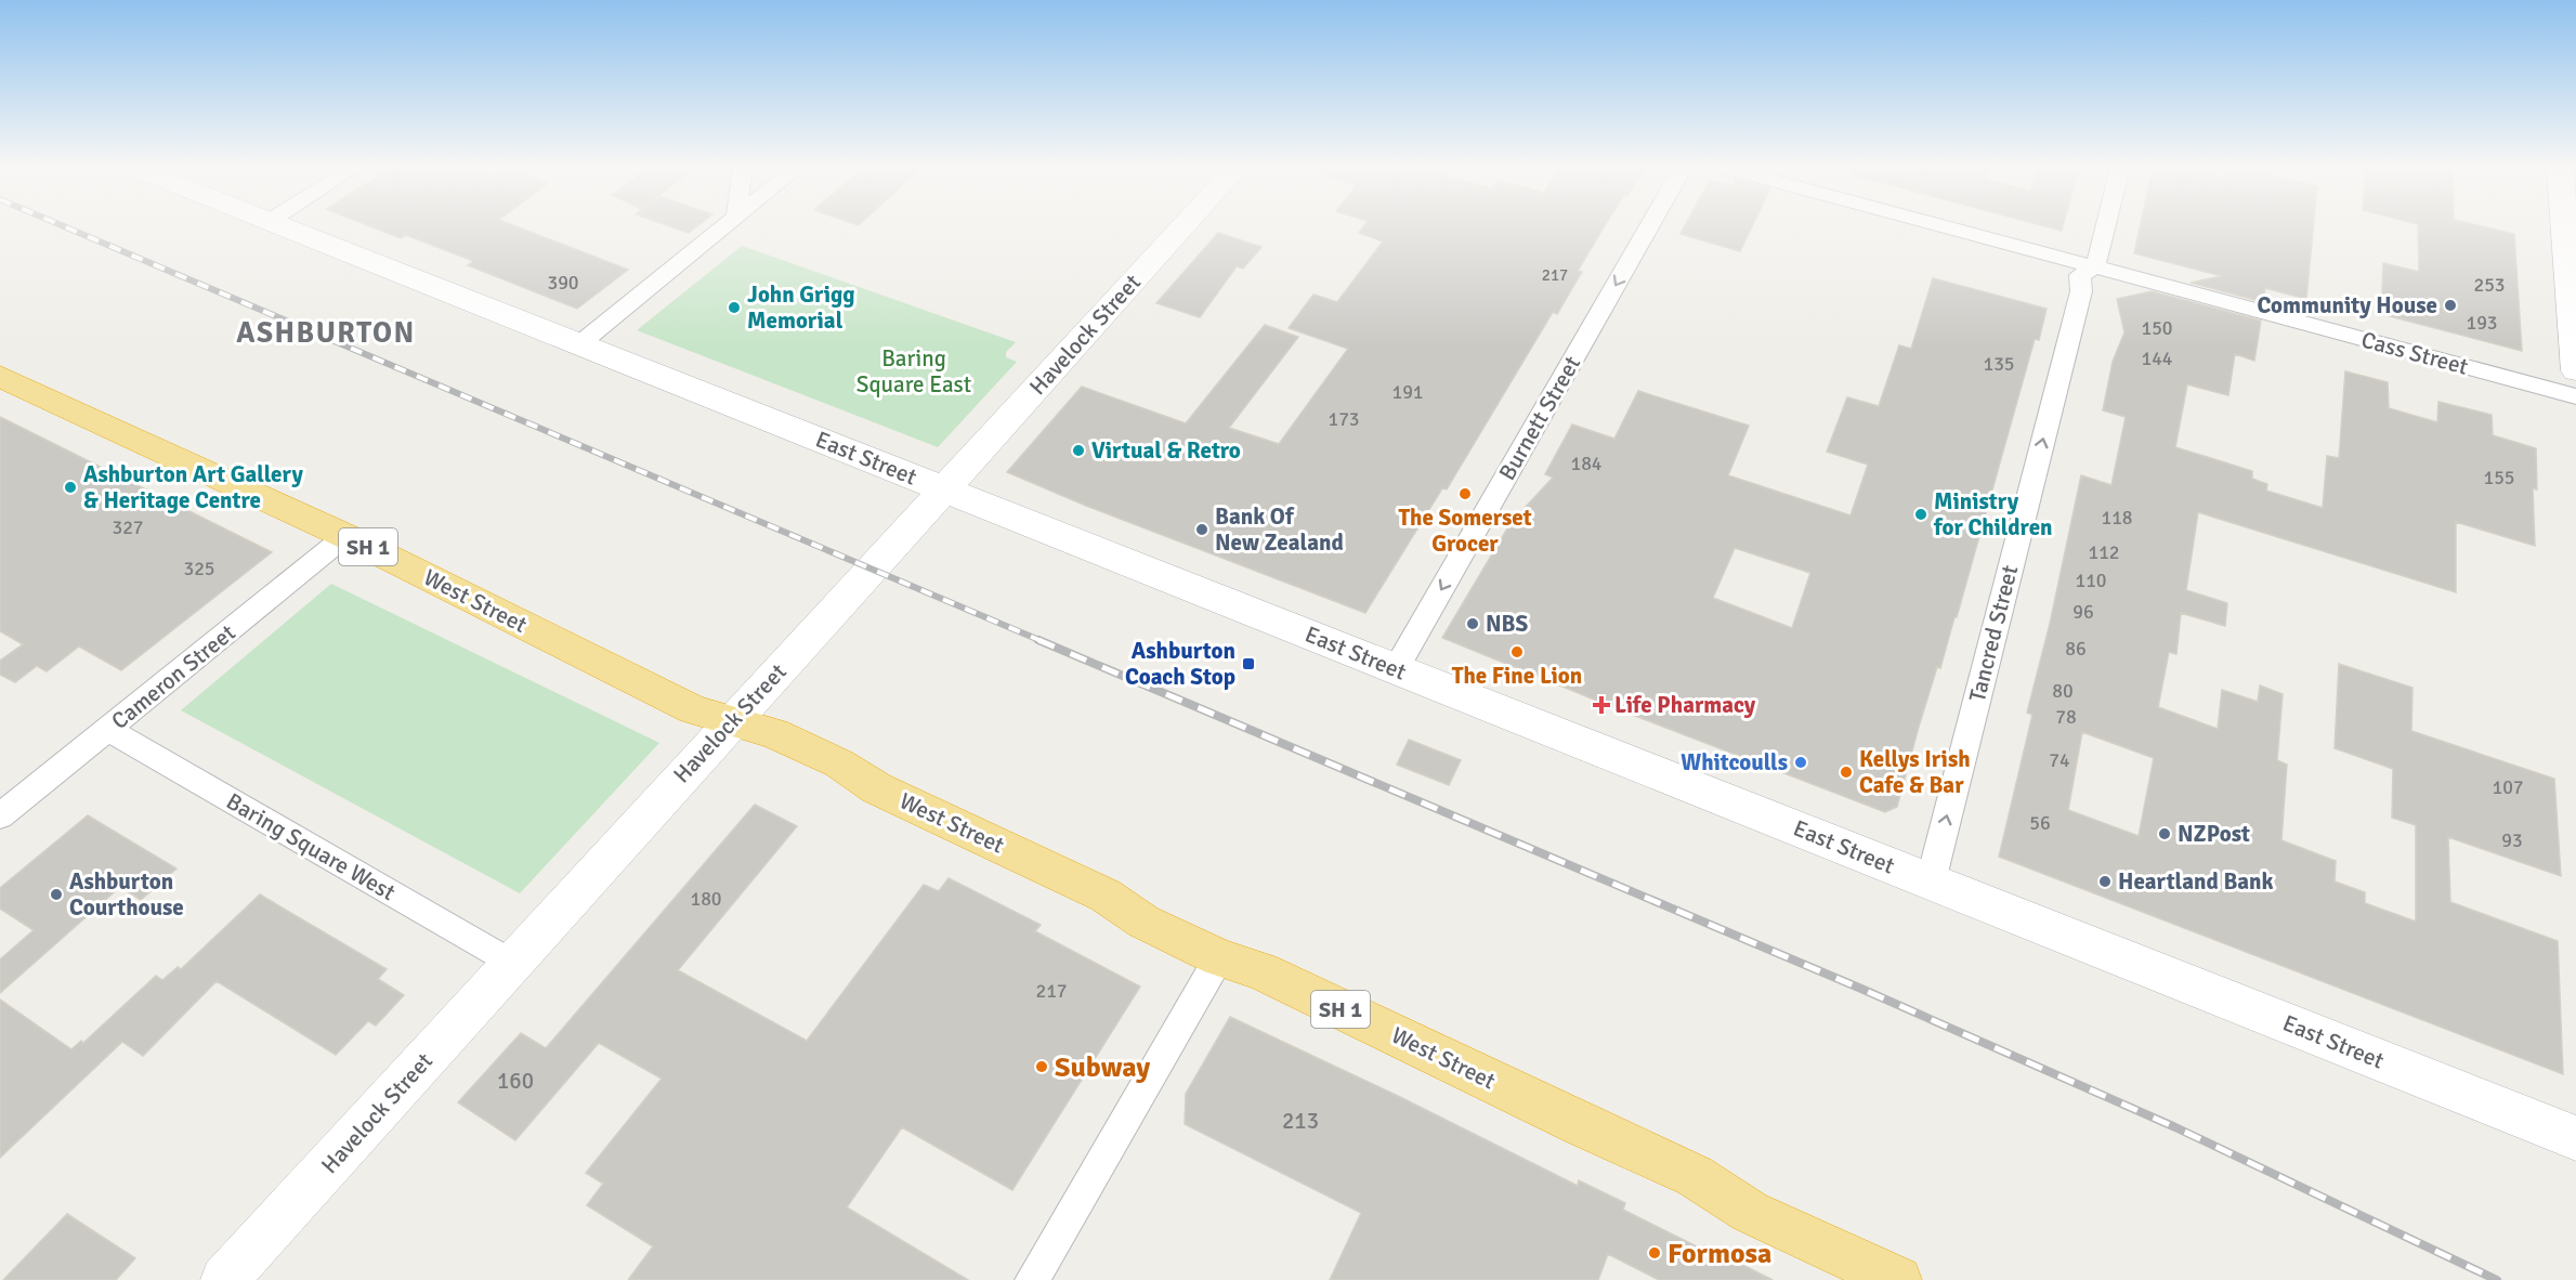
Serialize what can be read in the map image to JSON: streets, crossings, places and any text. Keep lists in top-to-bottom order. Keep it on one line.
{"streets":{"highway":["SH 1","West Street"],"main road":["Havelock Street","East Street"],"street":["Cass Street","Burnett Street","Tancred Street","Cameron Street","Baring Square West"]},"crossings":[["Havelock Street","East Street"],["Havelock Street","West Street"],["Havelock Street","Baring Square West"],["Cass Street","Tancred Street"],["Burnett Street","East Street"],["East Street","Tancred Street"],["West Street","Cameron Street"],["Cameron Street","Baring Square West"]],"one_way":["Burnett Street","Tancred Street"],"districts":["ASHBURTON"],"parks":["Baring Square East"],"places":{"other":["Community House","John Grigg Memorial","Virtual & Retro","Ashburton Art Gallery & Heritage Centre","The Somerset Grocer","Ministry for Children","Bank Of New Zealand","NBS","The Fine Lion","Whitcoulls","Kellys Irish Cafe & Bar","NZPost","Heartland Bank","Ashburton Courthouse","Subway","Formosa"],"transit":["Ashburton Coach Stop"],"health":["Life Pharmacy"]},"house_numbers":["217","390","253","193","150","144","135","191","173","184","155","118","327","112","325","110","96","86","80","78","74","107","56","93","180","217","160","213"]}
